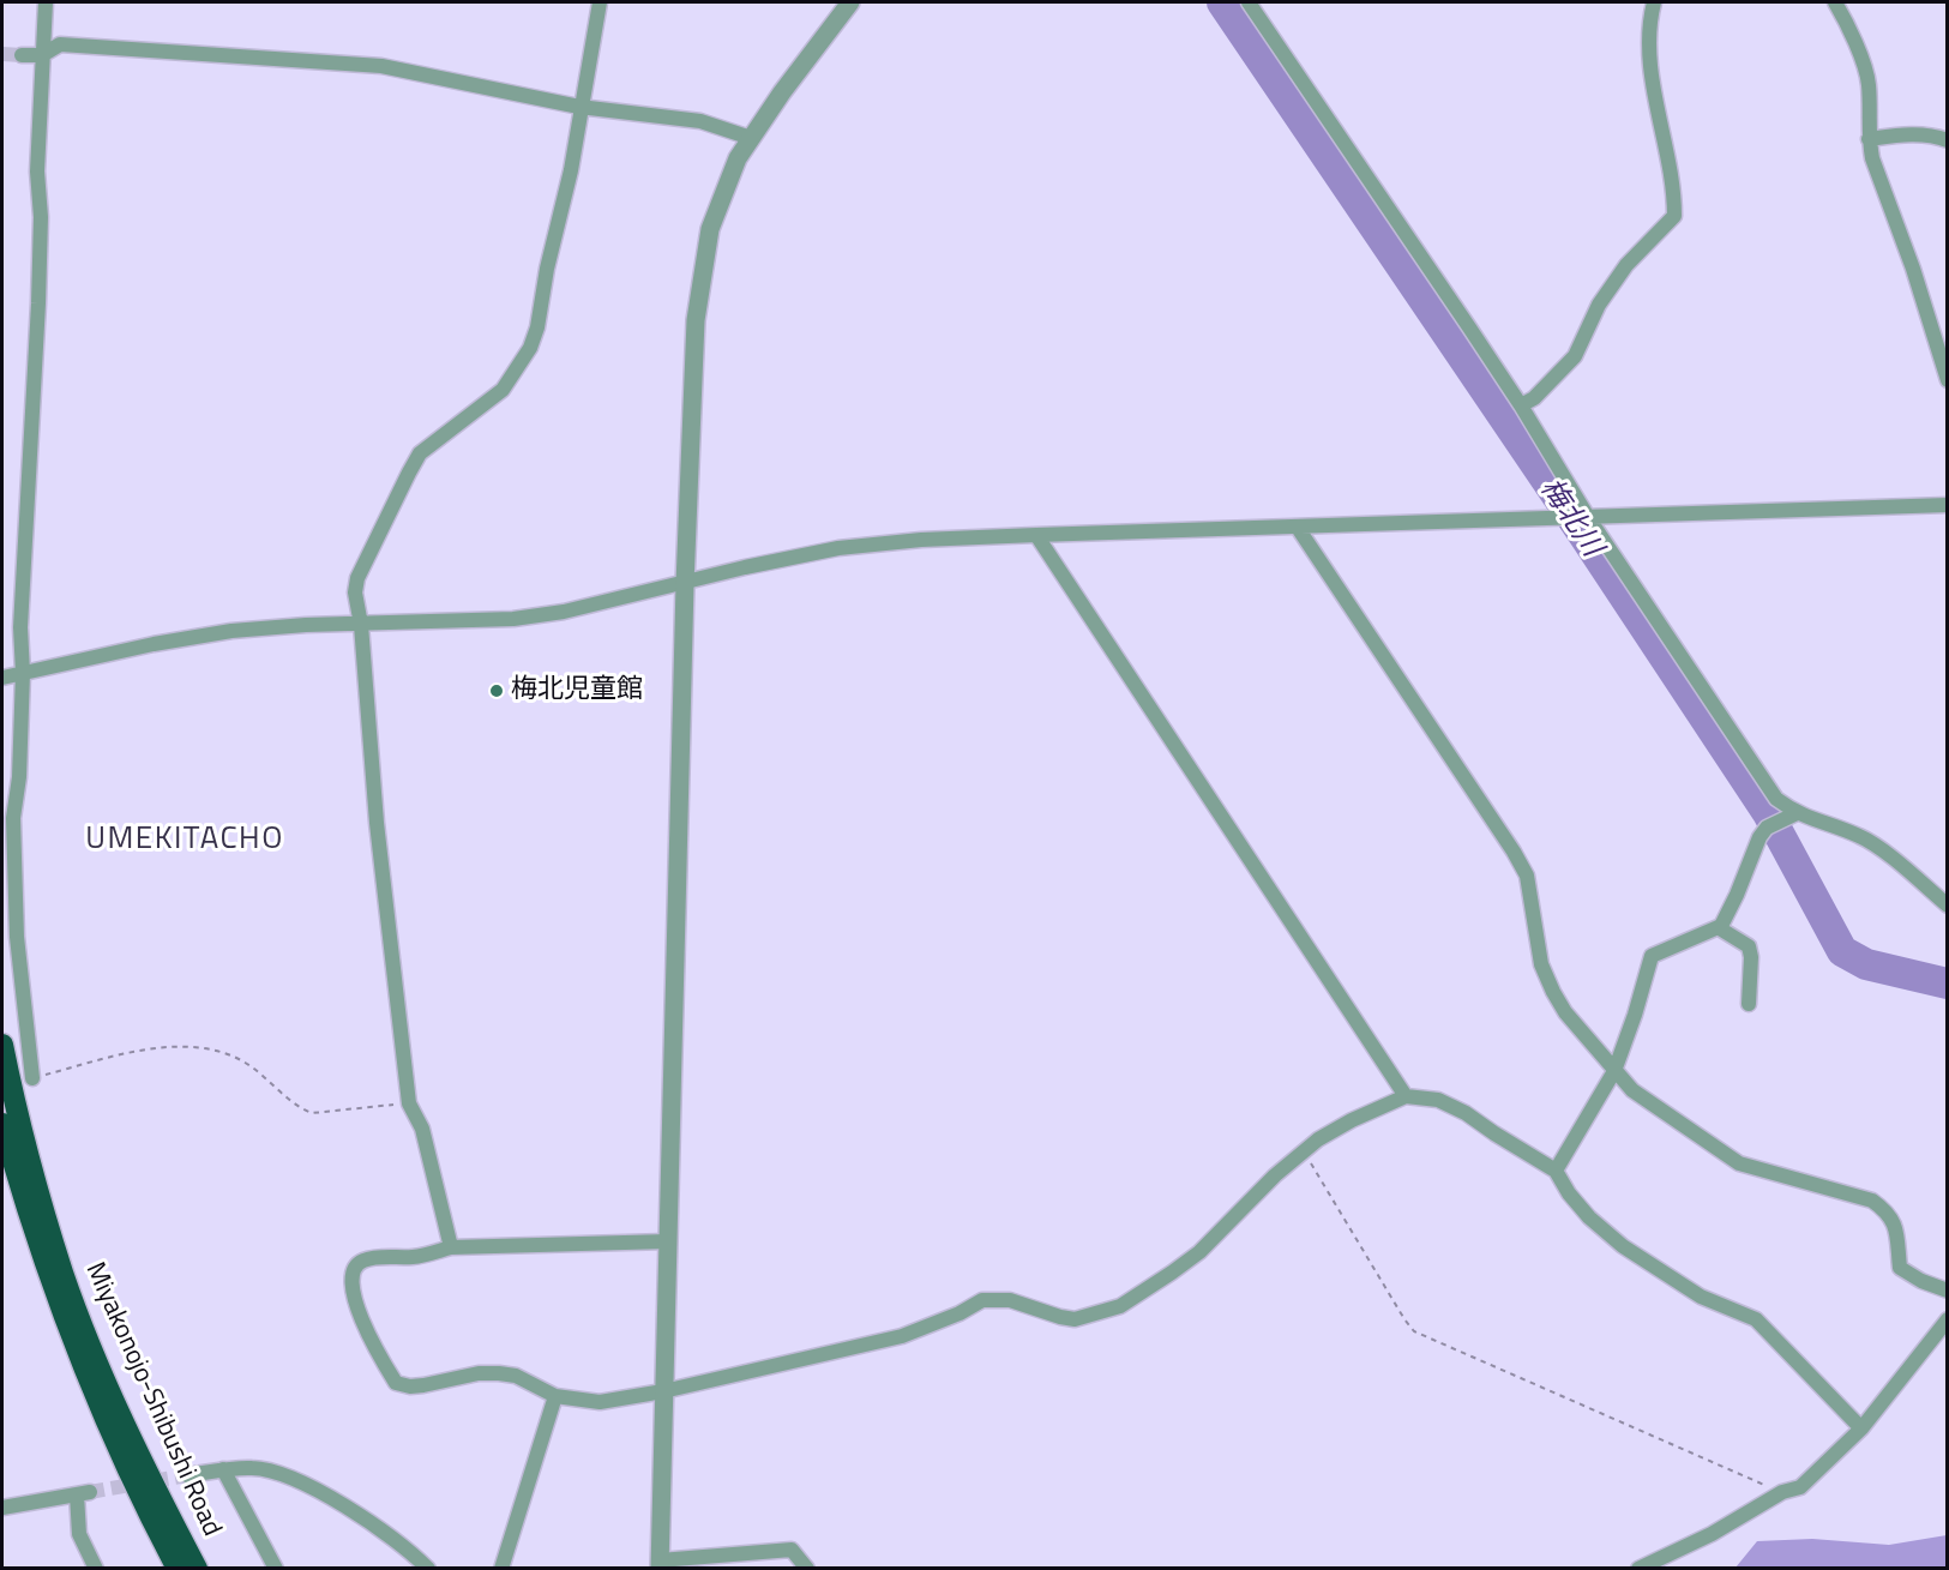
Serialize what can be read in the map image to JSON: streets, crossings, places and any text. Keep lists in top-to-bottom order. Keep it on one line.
{"streets":{"highway":["Miyakonojo-Shibushi Road"]},"districts":["UMEKITACHO"],"water":["梅北川"],"places":["梅北児童館"]}
